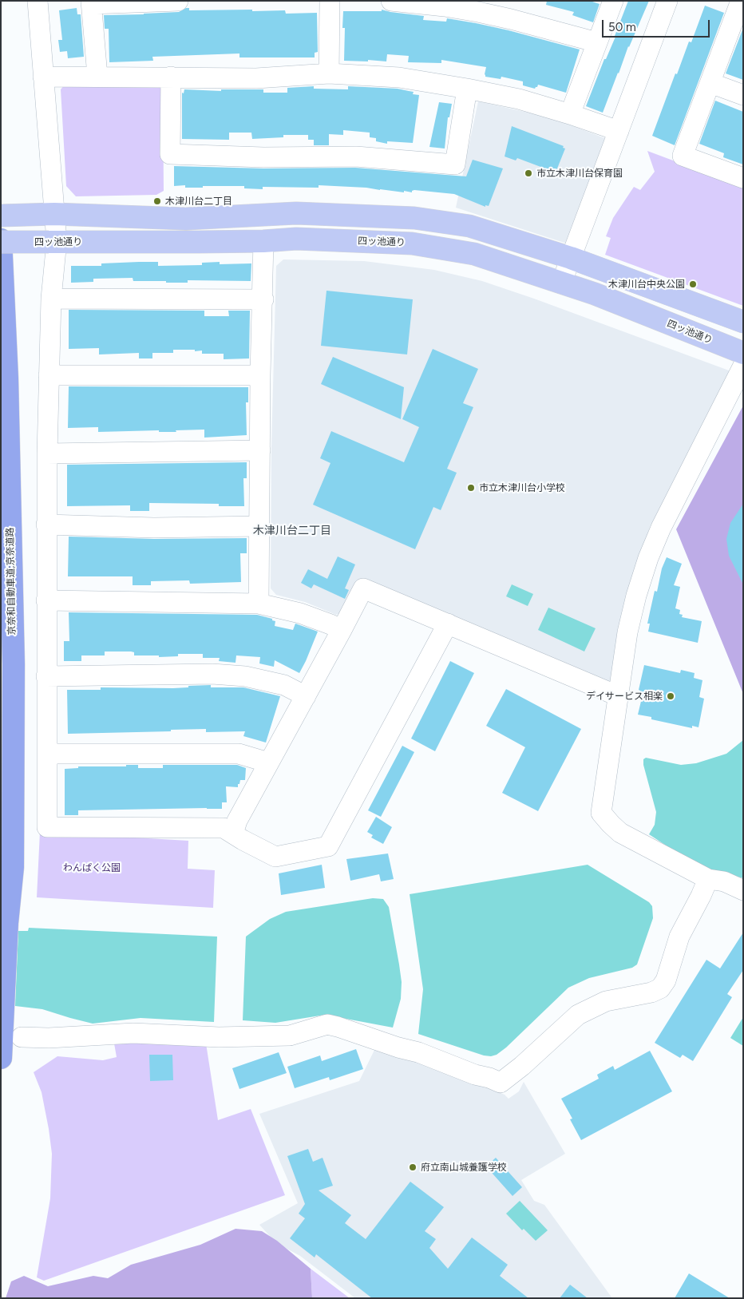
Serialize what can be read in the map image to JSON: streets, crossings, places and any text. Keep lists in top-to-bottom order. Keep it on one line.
{"streets":{"highway":["京奈和自動車道;京奈道路"],"main road":["四ッ池通り"]},"crossings":[["四ッ池通り","京奈和自動車道;京奈道路"]],"districts":["木津川台二丁目"],"parks":["わんぱく公園"],"places":["市立木津川台保育園","木津川台二丁目","木津川台中央公園","市立木津川台小学校","デイサービス相楽","府立南山城養護学校"],"scale_bar":"50 m"}
